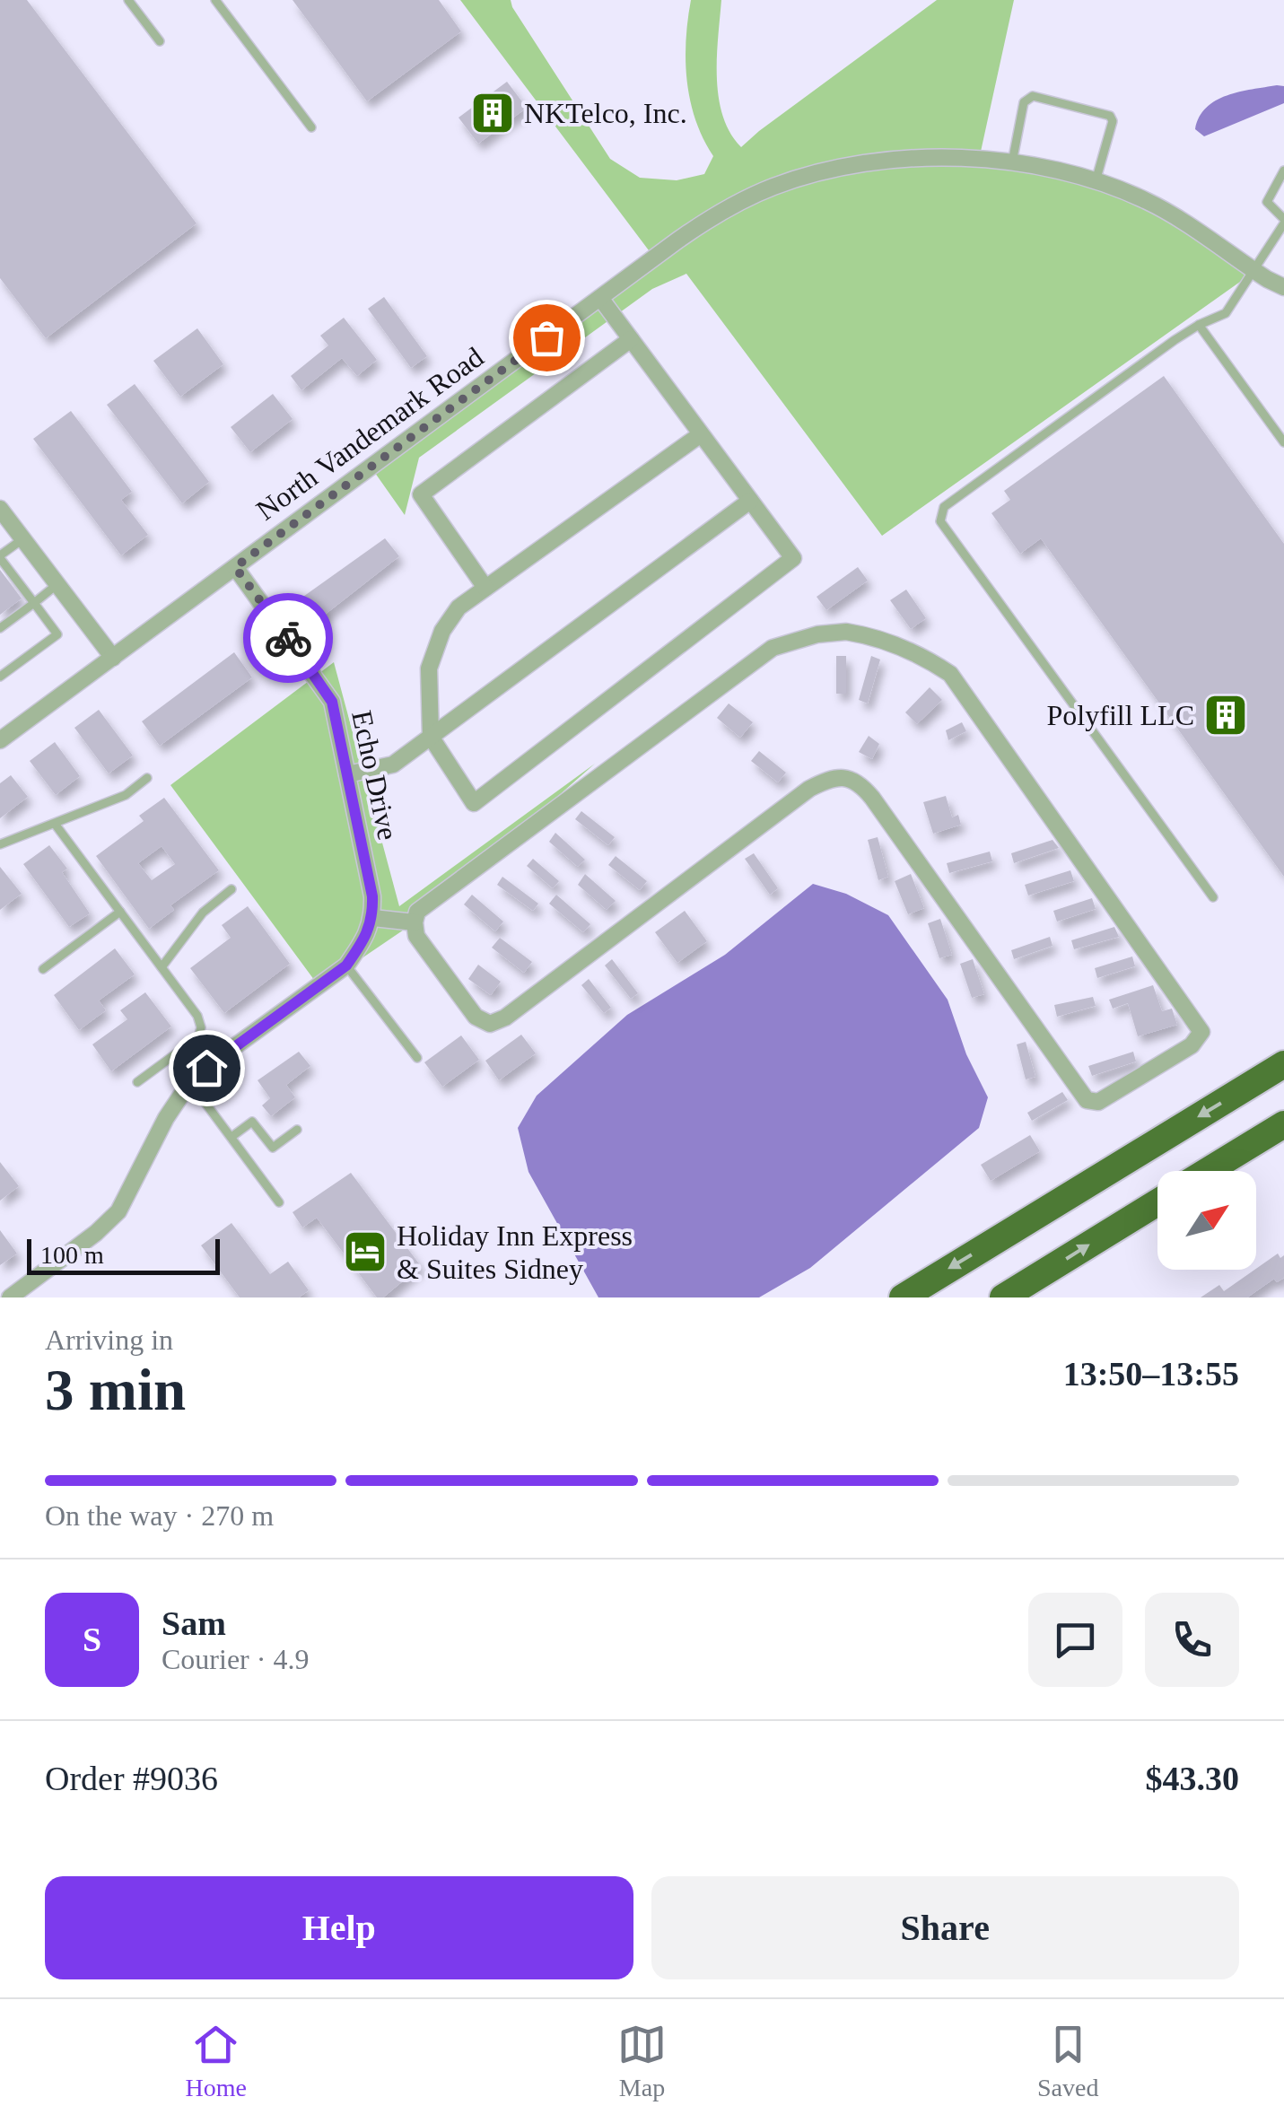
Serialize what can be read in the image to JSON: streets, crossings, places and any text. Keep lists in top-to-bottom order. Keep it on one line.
{"streets":{"street":["North Vandemark Road","Echo Drive"]},"crossings":[["North Vandemark Road","Echo Drive"]],"places":{"building":["NKTelco, Inc.","Polyfill LLC"],"hotel":["Holiday Inn Express & Suites Sidney"]},"scale_bar":"100 m","north":"top right","page":{"scale":"100 m","heading":["3 min","Arriving in","13:50–13:55"],"panel":["Sam","Courier · 4.9","Order #9036","$43.30"],"bar":"On the way · 270 m","round":"S","buttons":["Help","Share"],"tabs":["Home","Map","Saved"]}}
